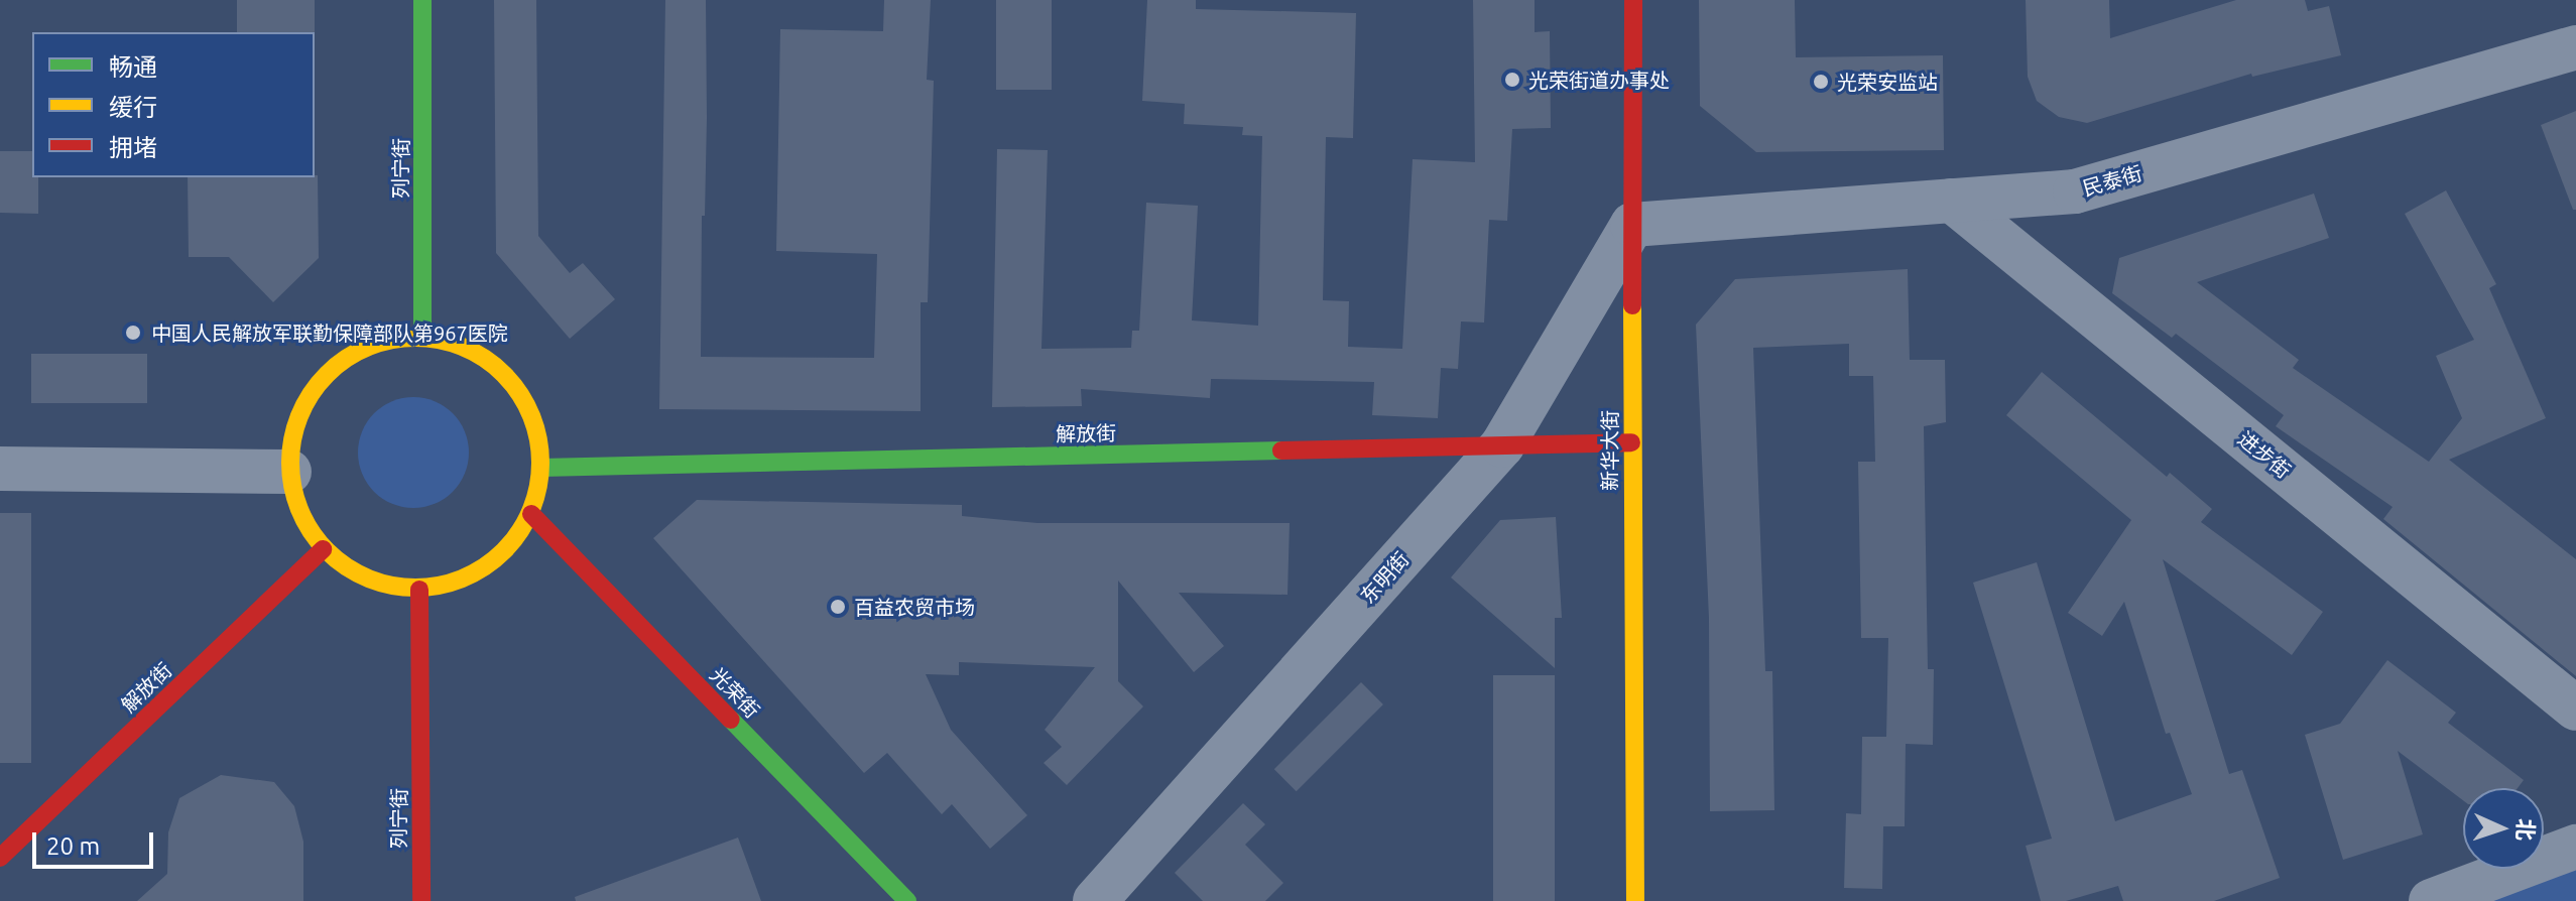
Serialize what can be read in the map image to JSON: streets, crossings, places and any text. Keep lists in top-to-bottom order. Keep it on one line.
{"streets":{"street":["列宁街","民泰街","解放街","新华大街","进步街","东明街","光荣街"]},"crossings":[["列宁街","解放街"],["列宁街","光荣街"],["民泰街","新华大街"],["民泰街","进步街"],["民泰街","东明街"],["解放街","新华大街"],["解放街","东明街"],["解放街","光荣街"],["新华大街","东明街"]],"places":["光荣街道办事处","光荣安监站","中国人民解放军联勤保障部队第967医院","百益农贸市场"],"legend":["畅通","缓行","拥堵"],"scale_bar":"20 m","north":"right"}
